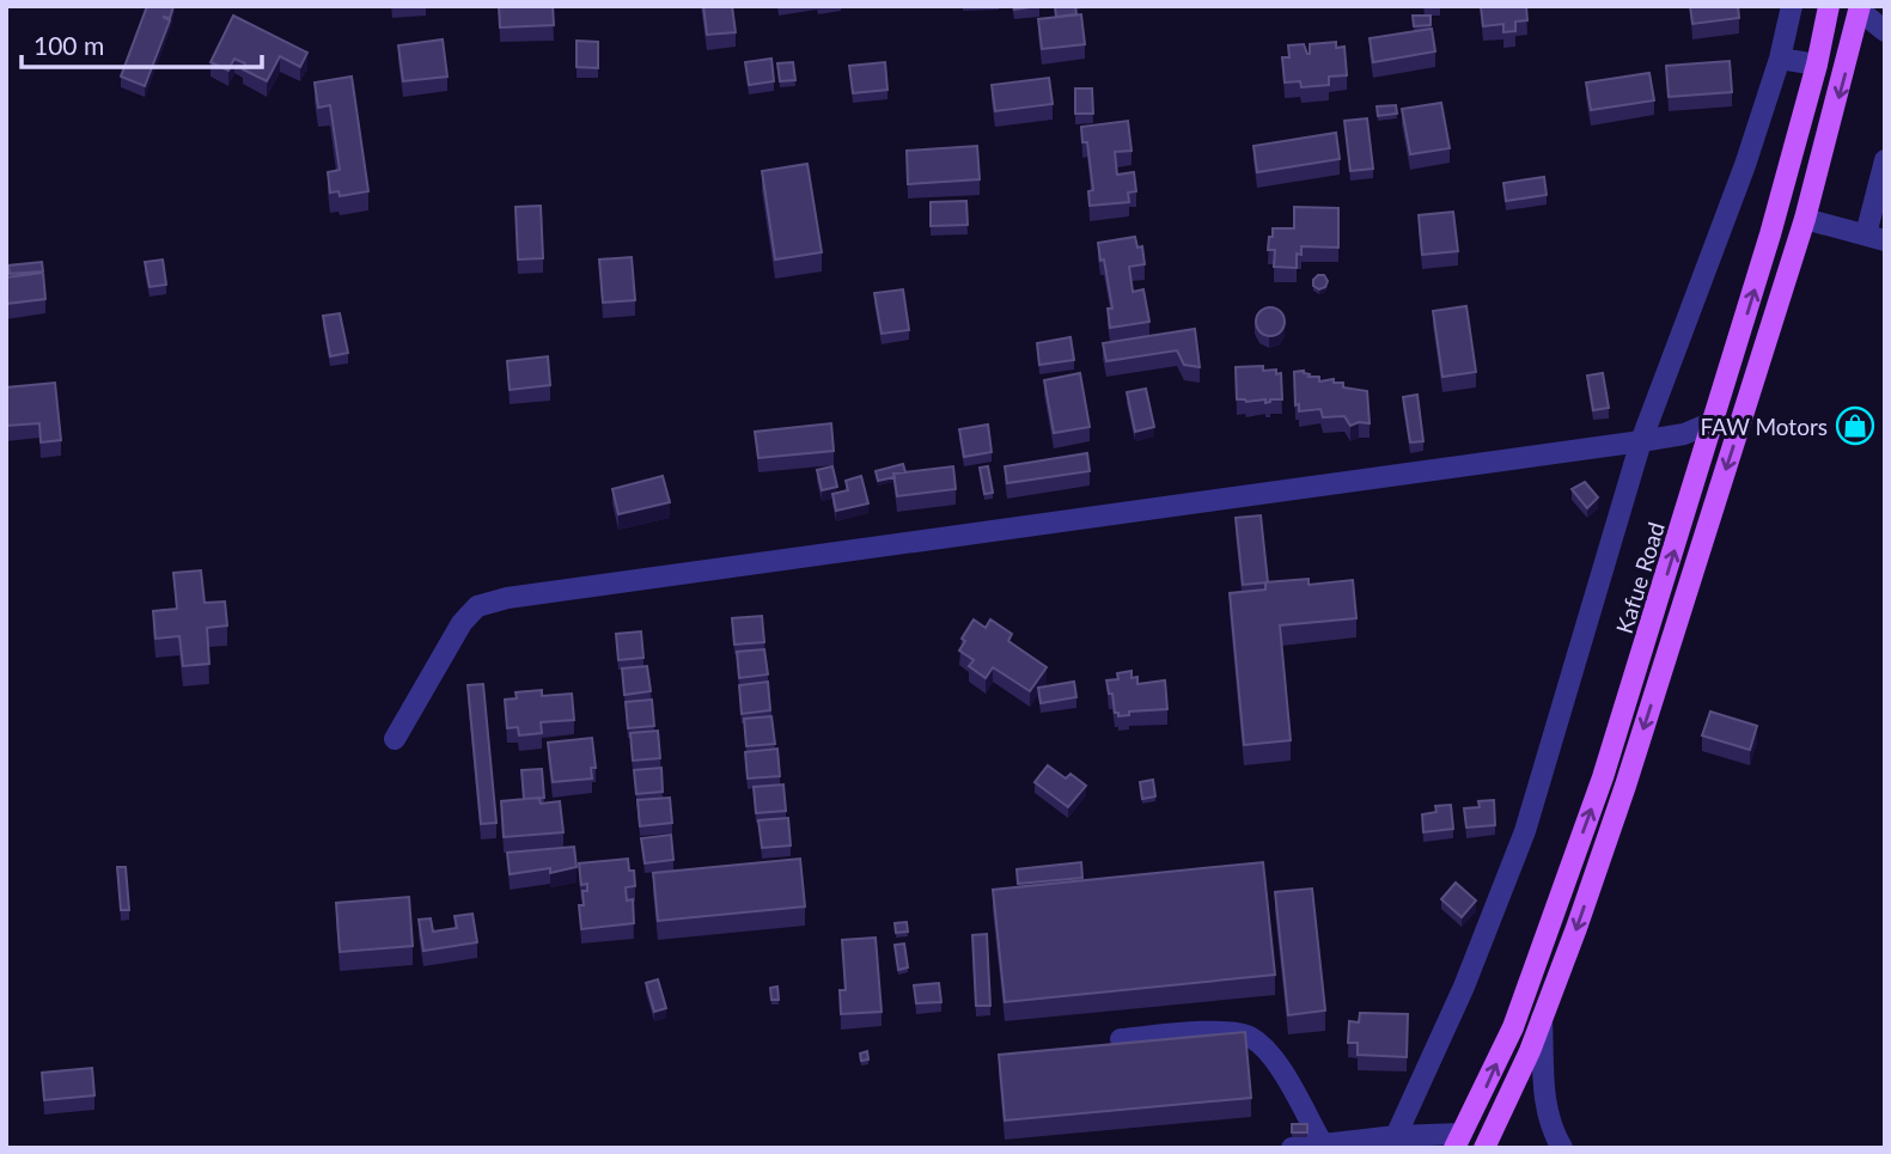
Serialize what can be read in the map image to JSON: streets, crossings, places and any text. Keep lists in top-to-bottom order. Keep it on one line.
{"streets":{"main road":["Kafue Road"]},"places":{"shop":["FAW Motors"]},"scale_bar":"100 m"}
